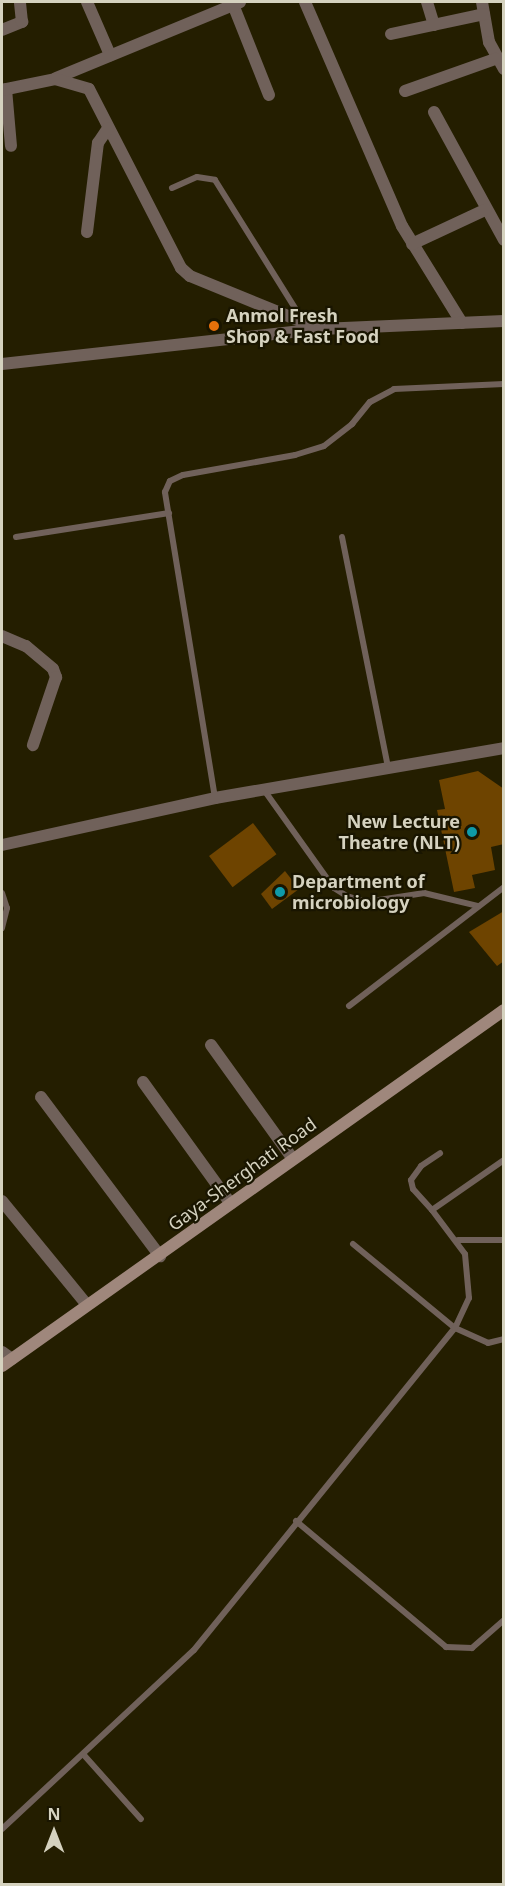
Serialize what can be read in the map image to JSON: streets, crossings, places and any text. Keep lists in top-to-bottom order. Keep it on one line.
{"streets":{"main road":["Gaya-Sherghati Road"]},"places":["Anmol Fresh Shop & Fast Food","New Lecture Theatre (NLT)","Department of microbiology"],"north":"top"}
